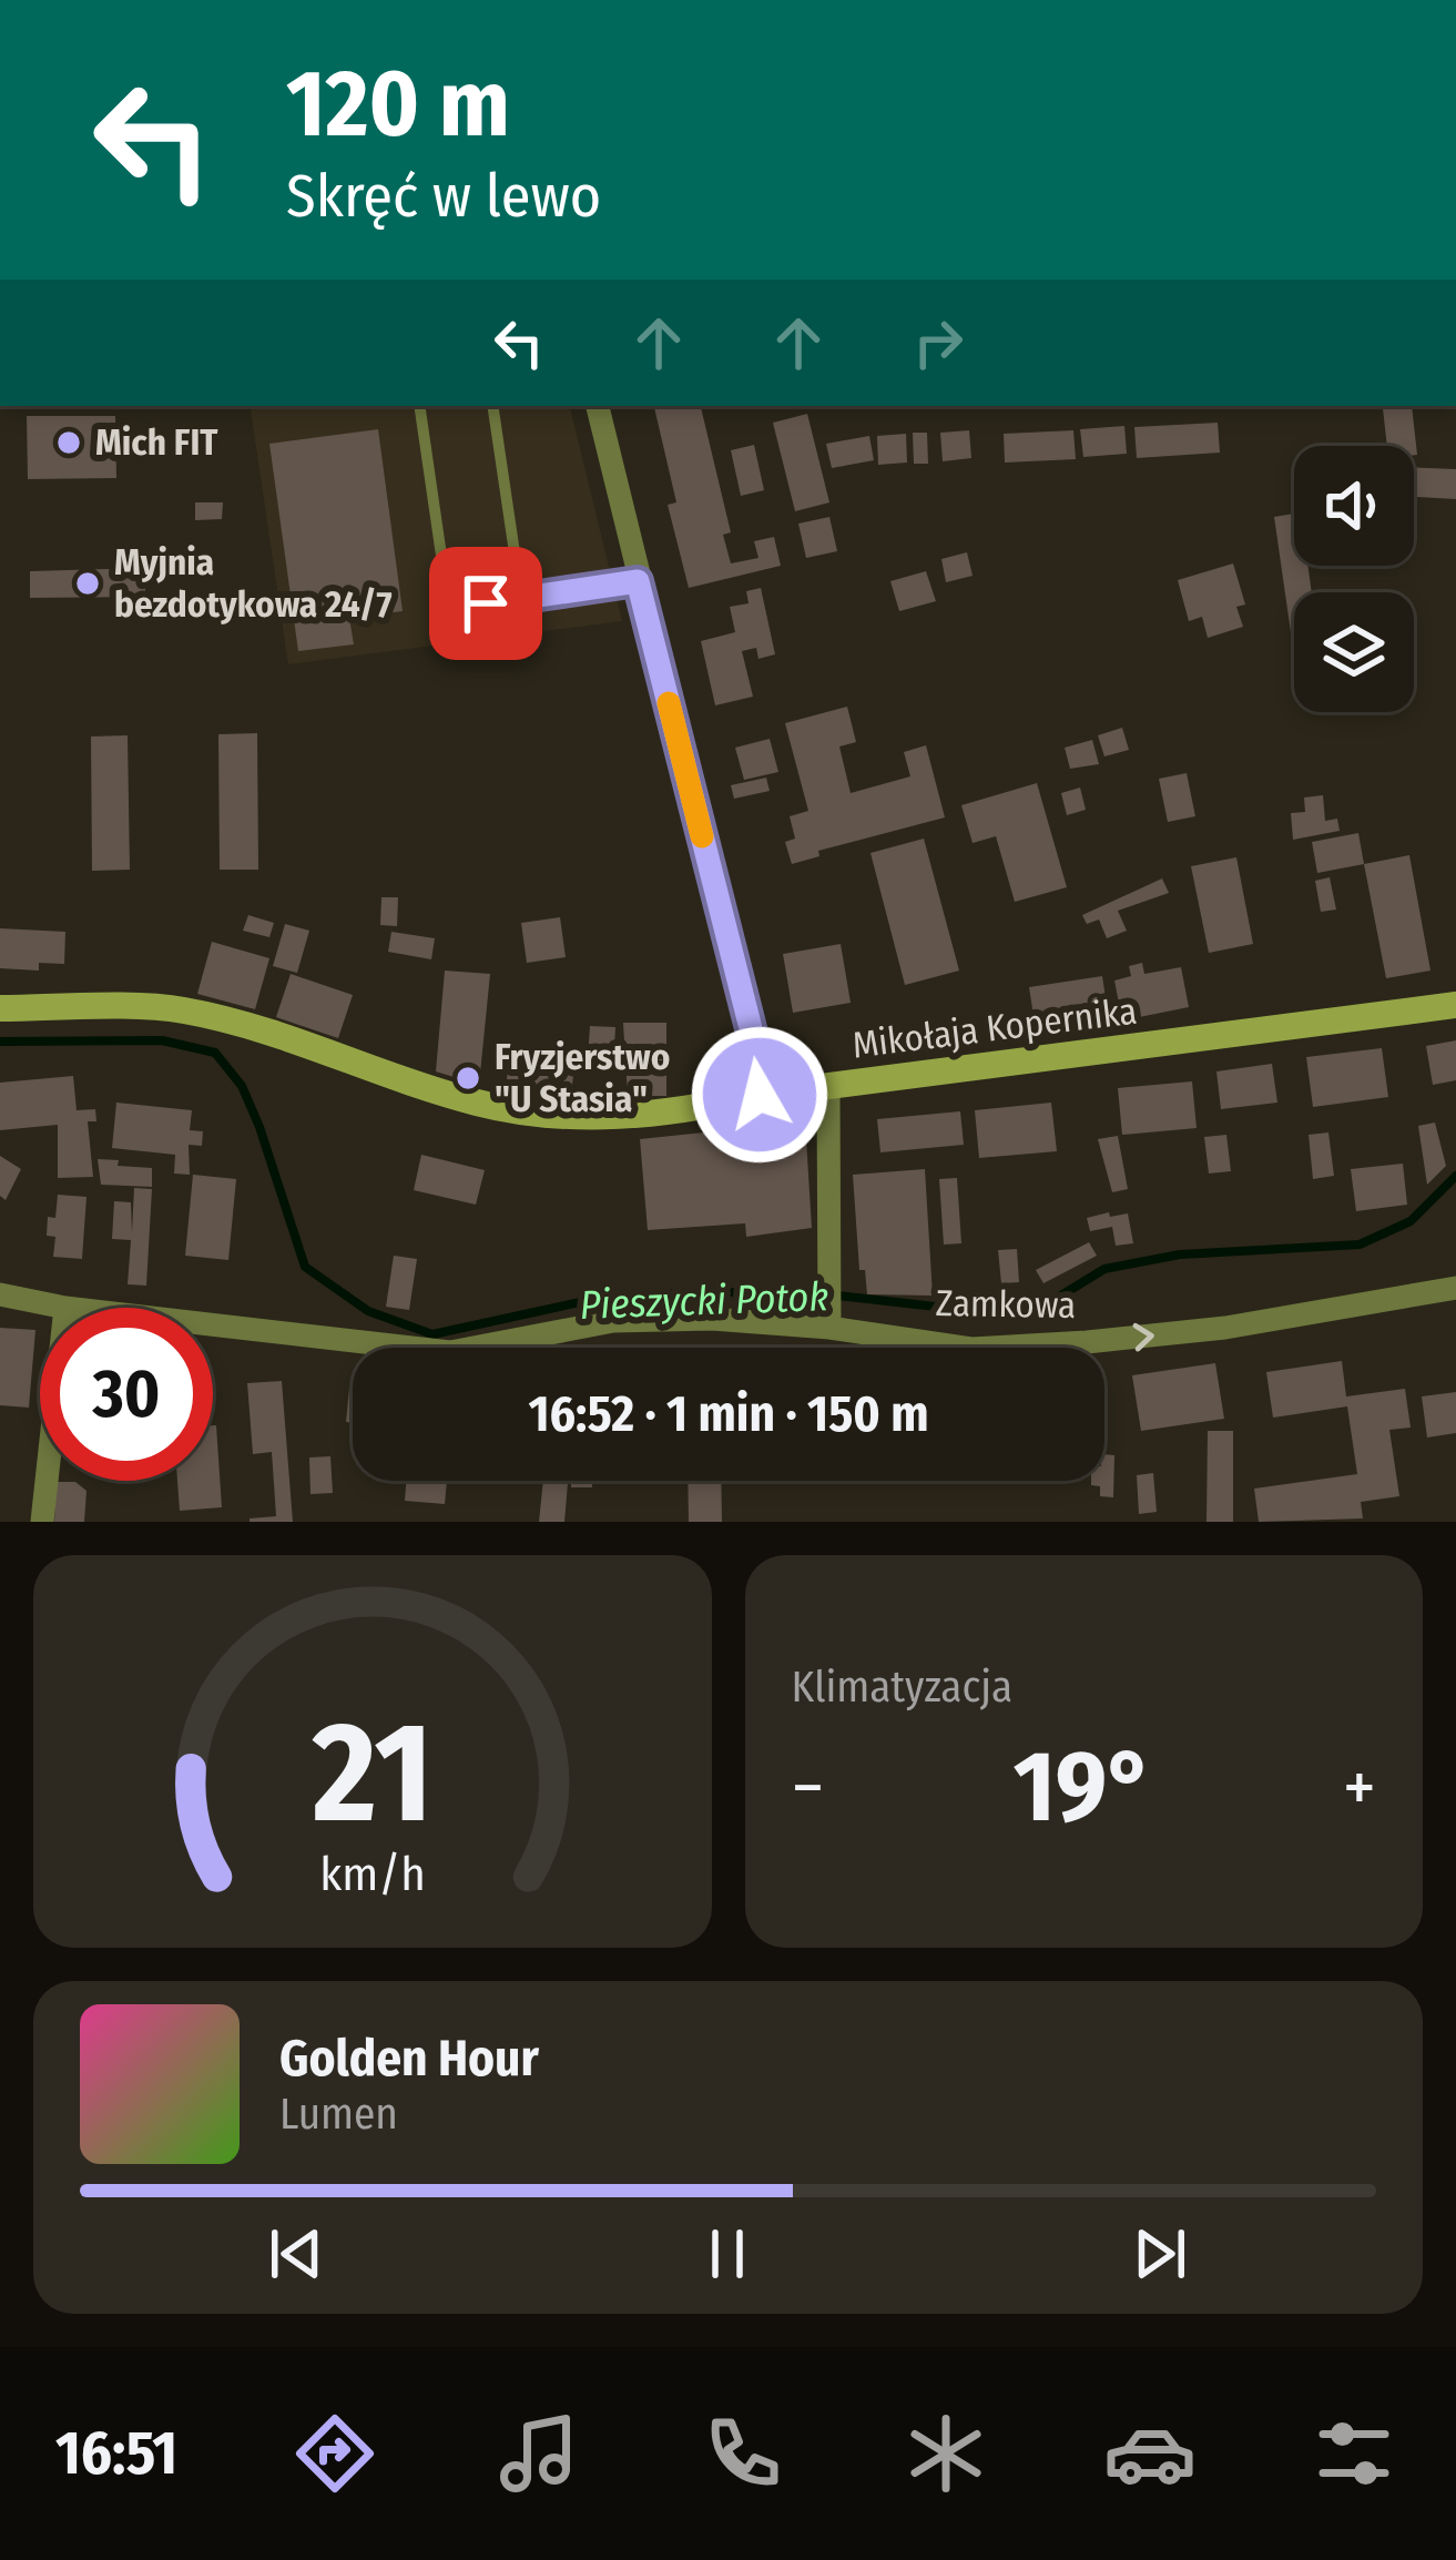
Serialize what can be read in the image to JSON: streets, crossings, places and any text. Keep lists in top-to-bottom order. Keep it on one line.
{"streets":{"street":["Mikołaja Kopernika","Zamkowa"]},"one_way":["Zamkowa"],"water":["Pieszycki Potok"],"places":["Mich FIT","Myjnia bezdotykowa 24/7","Fryzjerstwo \"U Stasia\""],"page":{"turn":["120 m","Skręć w lewo"],"limit":"30","trip":"16:52 · 1 min · 150 m","tile":"Klimatyzacja","heat":["−","19°","+"],"song":["Golden Hour","Lumen"],"tabs":"16:51","gauge":["21","km/h"]}}
